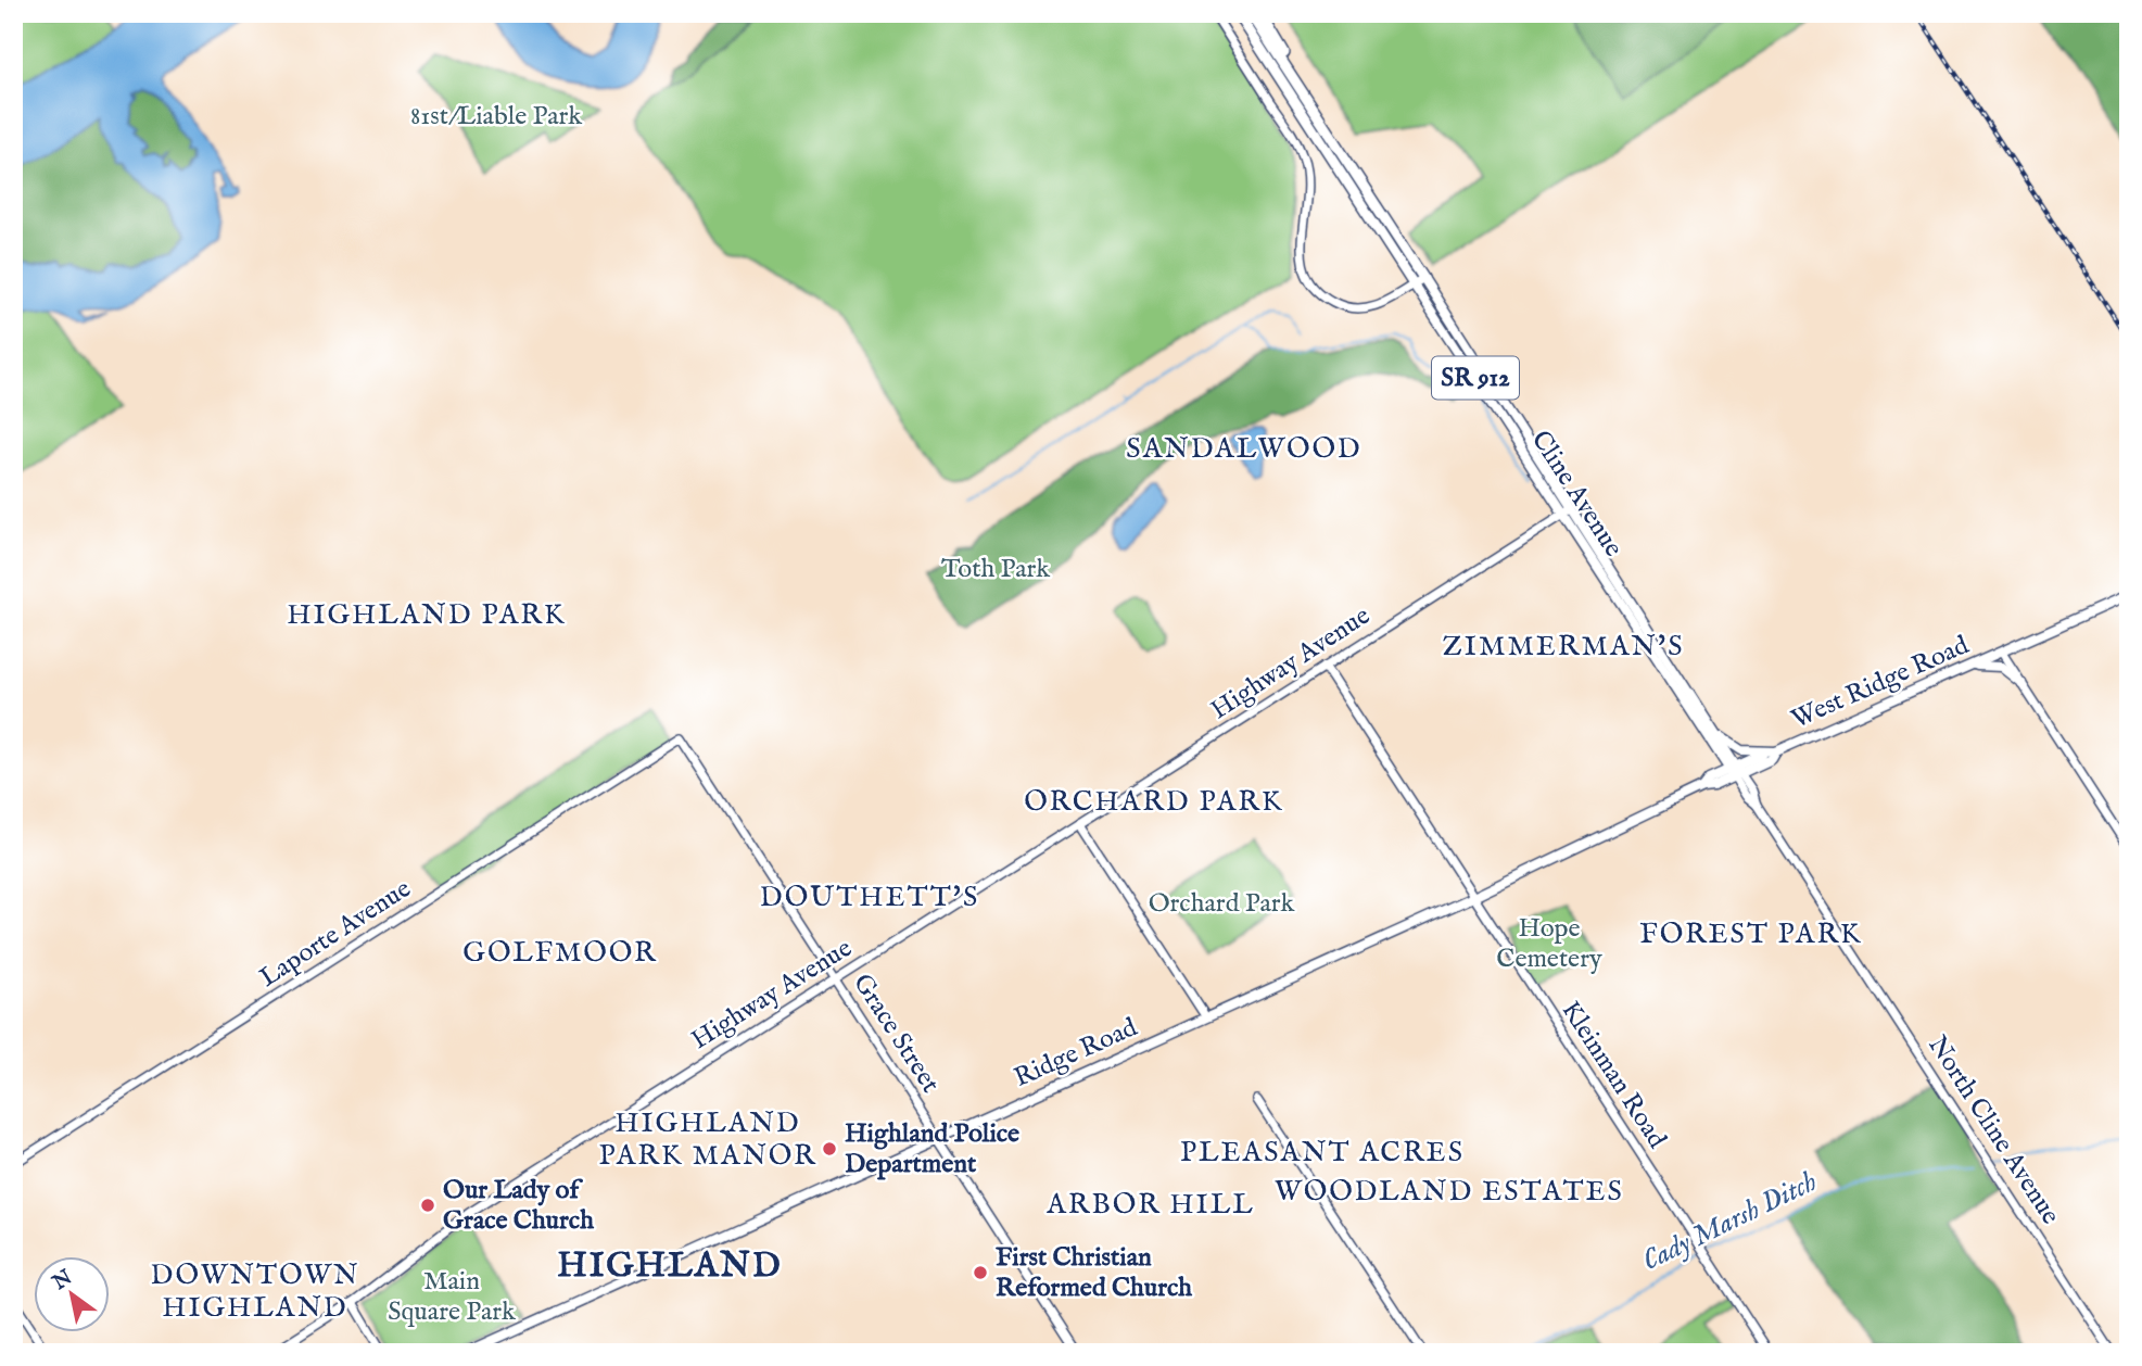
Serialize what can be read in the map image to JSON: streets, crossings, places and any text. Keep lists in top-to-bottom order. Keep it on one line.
{"streets":{"highway":["SR 912","Cline Avenue"],"main road":["West Ridge Road","Ridge Road"],"street":["Highway Avenue","Laporte Avenue","Grace Street","Kleinman Road","North Cline Avenue"]},"crossings":[["Cline Avenue","Highway Avenue"],["Cline Avenue","West Ridge Road"],["Cline Avenue","Ridge Road"],["Cline Avenue","North Cline Avenue"],["Highway Avenue","Grace Street"],["Highway Avenue","Kleinman Road"],["West Ridge Road","Ridge Road"],["Laporte Avenue","Grace Street"],["Grace Street","Ridge Road"],["Ridge Road","Kleinman Road"]],"districts":["SANDALWOOD","HIGHLAND PARK","ZIMMERMAN'S","ORCHARD PARK","DOUTHETT'S","FOREST PARK","GOLFMOOR","HIGHLAND PARK MANOR","PLEASANT ACRES","WOODLAND ESTATES","ARBOR HILL","HIGHLAND","DOWNTOWN HIGHLAND"],"water":["Cady Marsh Ditch"],"parks":["81st/Liable Park","Toth Park","Orchard Park","Hope Cemetery","Main Square Park"],"places":["Highland Police Department","Our Lady of Grace Church","First Christian Reformed Church"],"north":"top left"}
